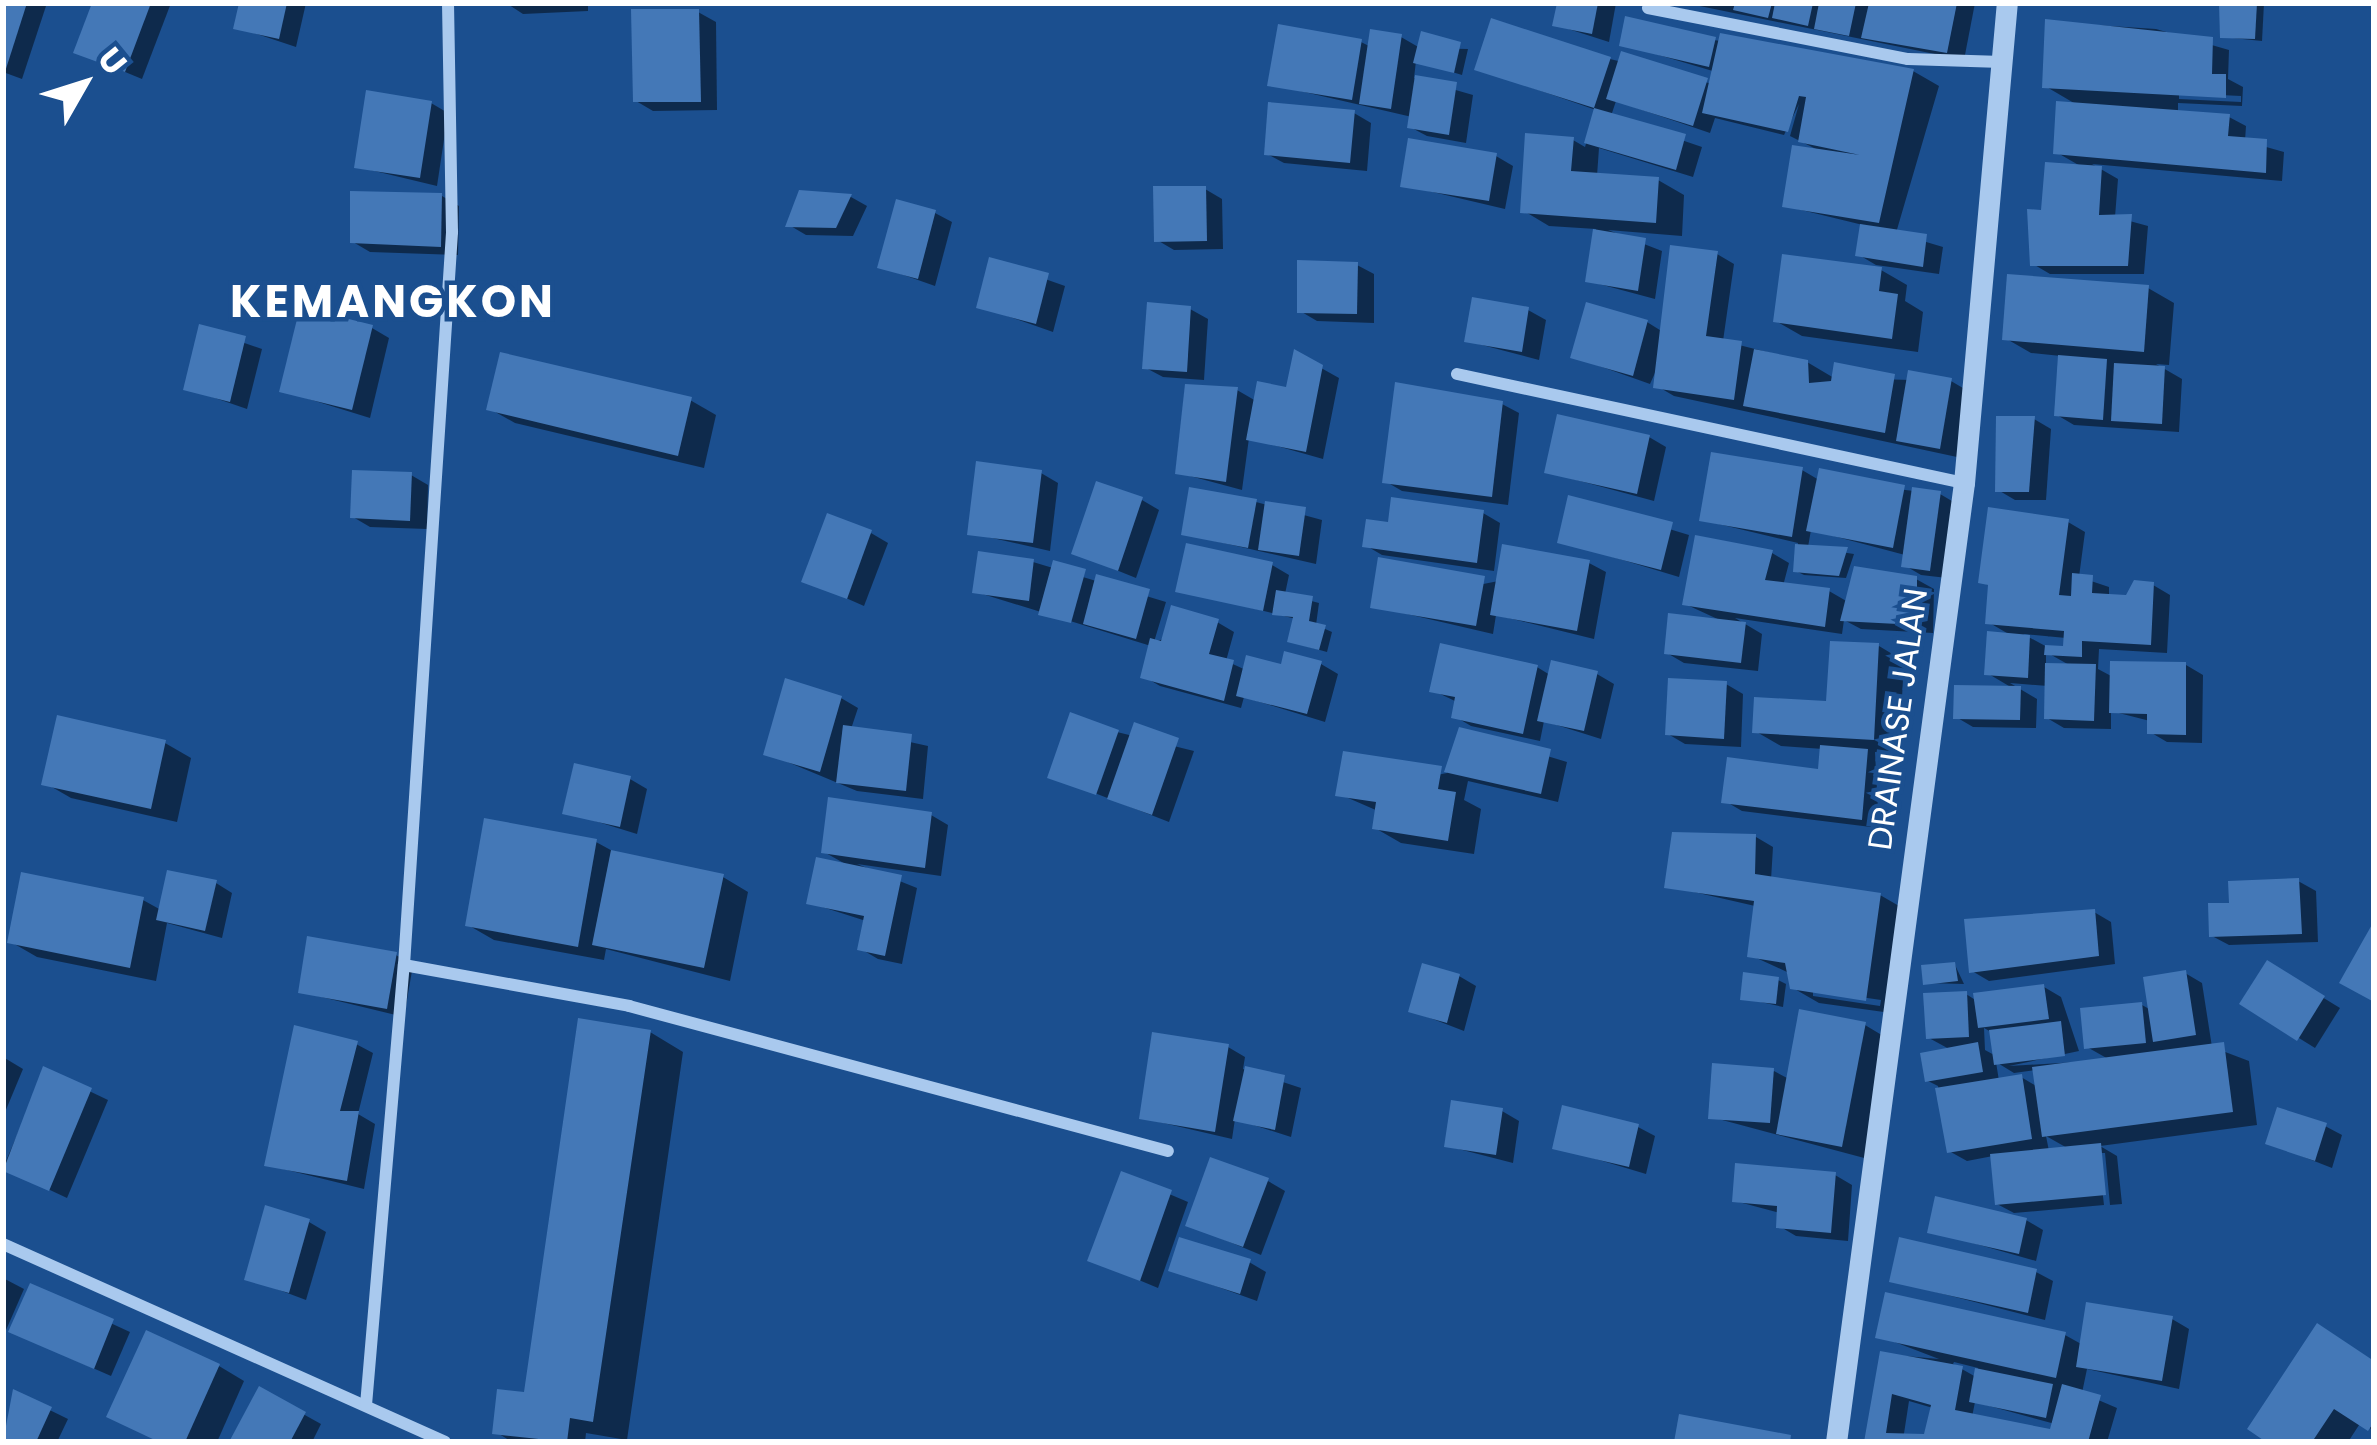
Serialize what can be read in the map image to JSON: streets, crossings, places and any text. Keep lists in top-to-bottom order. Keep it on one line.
{"streets":{"street":["DRAINASE JALAN"]},"districts":["KEMANGKON"],"north":"top right"}
